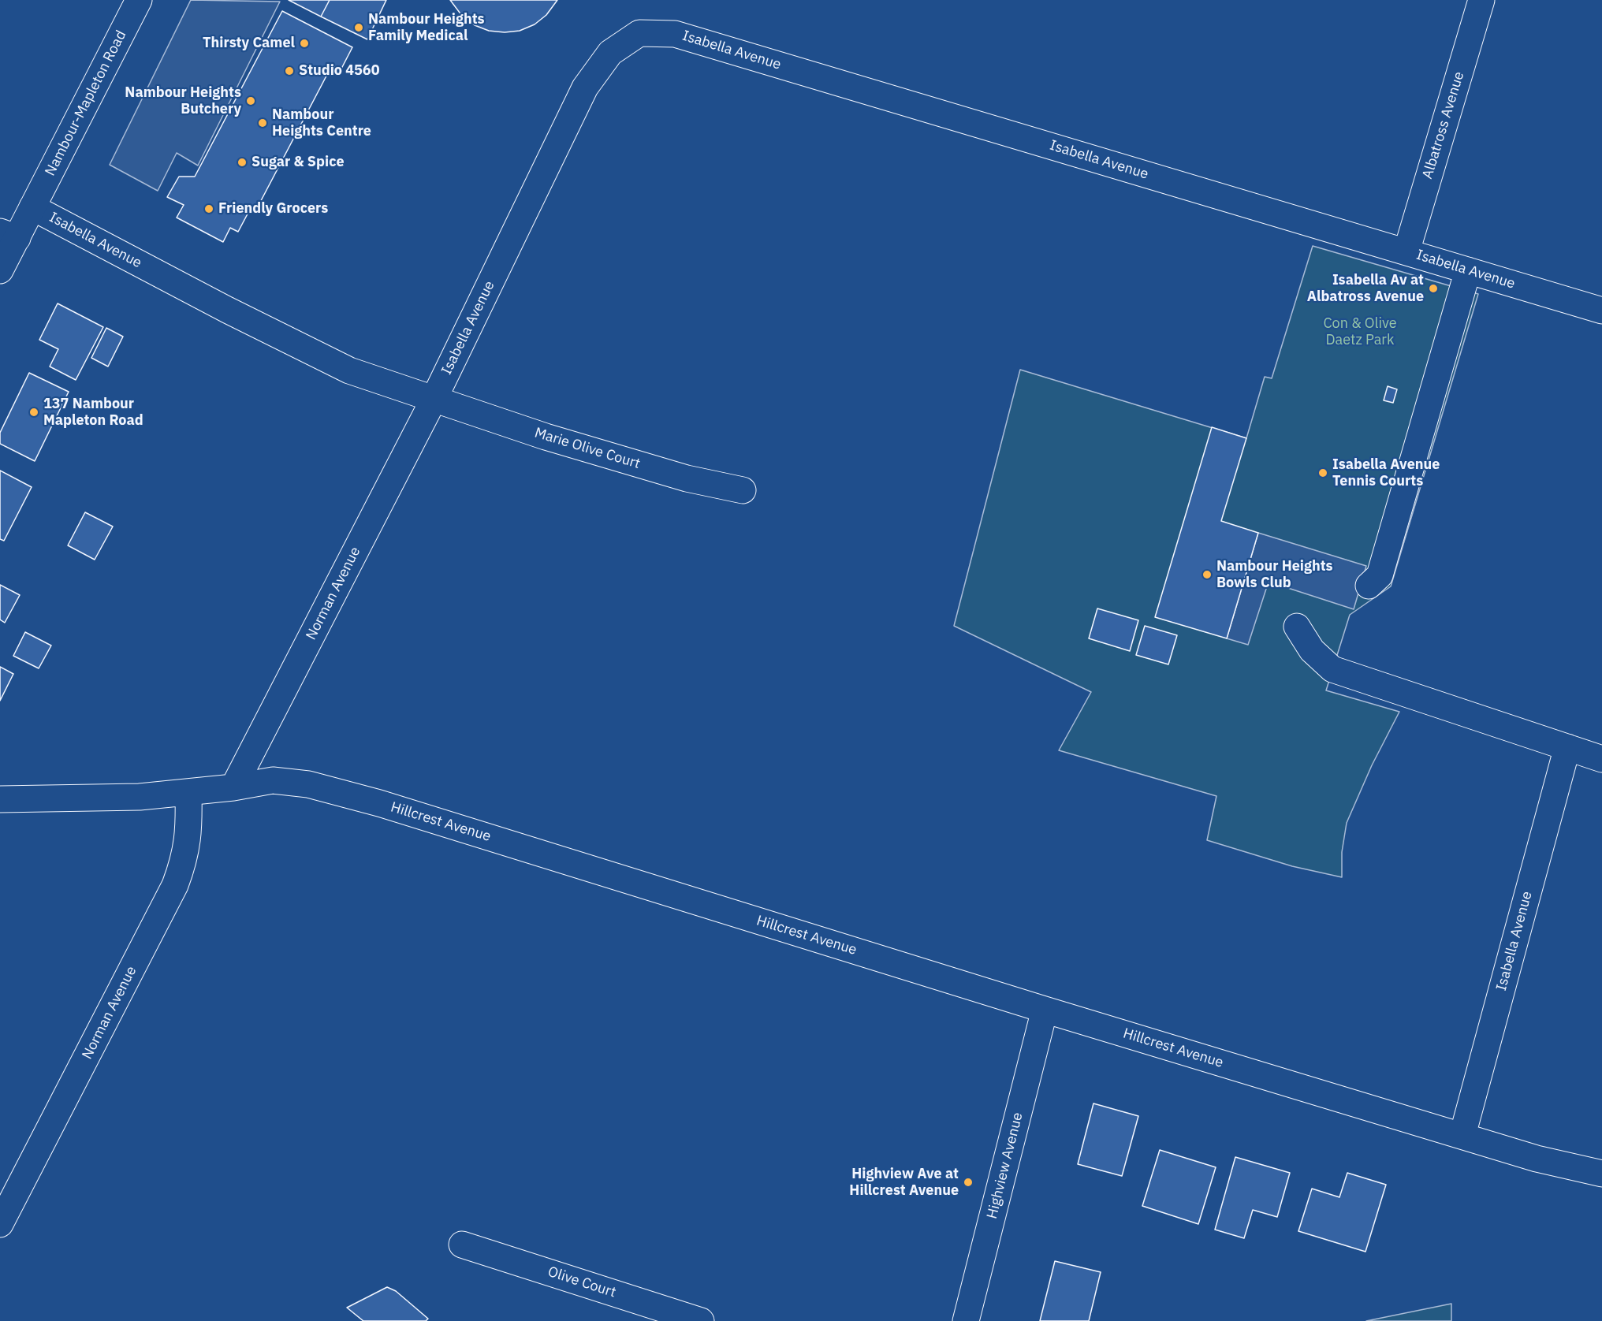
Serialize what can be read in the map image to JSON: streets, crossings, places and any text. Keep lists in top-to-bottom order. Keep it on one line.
{"streets":{"street":["Isabella Avenue","Nambour-Mapleton Road","Albatross Avenue","Marie Olive Court","Norman Avenue","Hillcrest Avenue","Highview Avenue","Olive Court"]},"crossings":[["Isabella Avenue","Nambour-Mapleton Road"],["Isabella Avenue","Albatross Avenue"],["Isabella Avenue","Marie Olive Court"],["Isabella Avenue","Norman Avenue"],["Isabella Avenue","Hillcrest Avenue"],["Marie Olive Court","Norman Avenue"],["Norman Avenue","Hillcrest Avenue"],["Hillcrest Avenue","Highview Avenue"]],"parks":["Con & Olive Daetz Park"],"places":["Nambour Heights Family Medical","Thirsty Camel","Studio 4560","Nambour Heights Butchery","Nambour Heights Centre","Sugar & Spice","Friendly Grocers","Isabella Av at Albatross Avenue","137 Nambour Mapleton Road","Isabella Avenue Tennis Courts","Nambour Heights Bowls Club","Highview Ave at Hillcrest Avenue"]}
